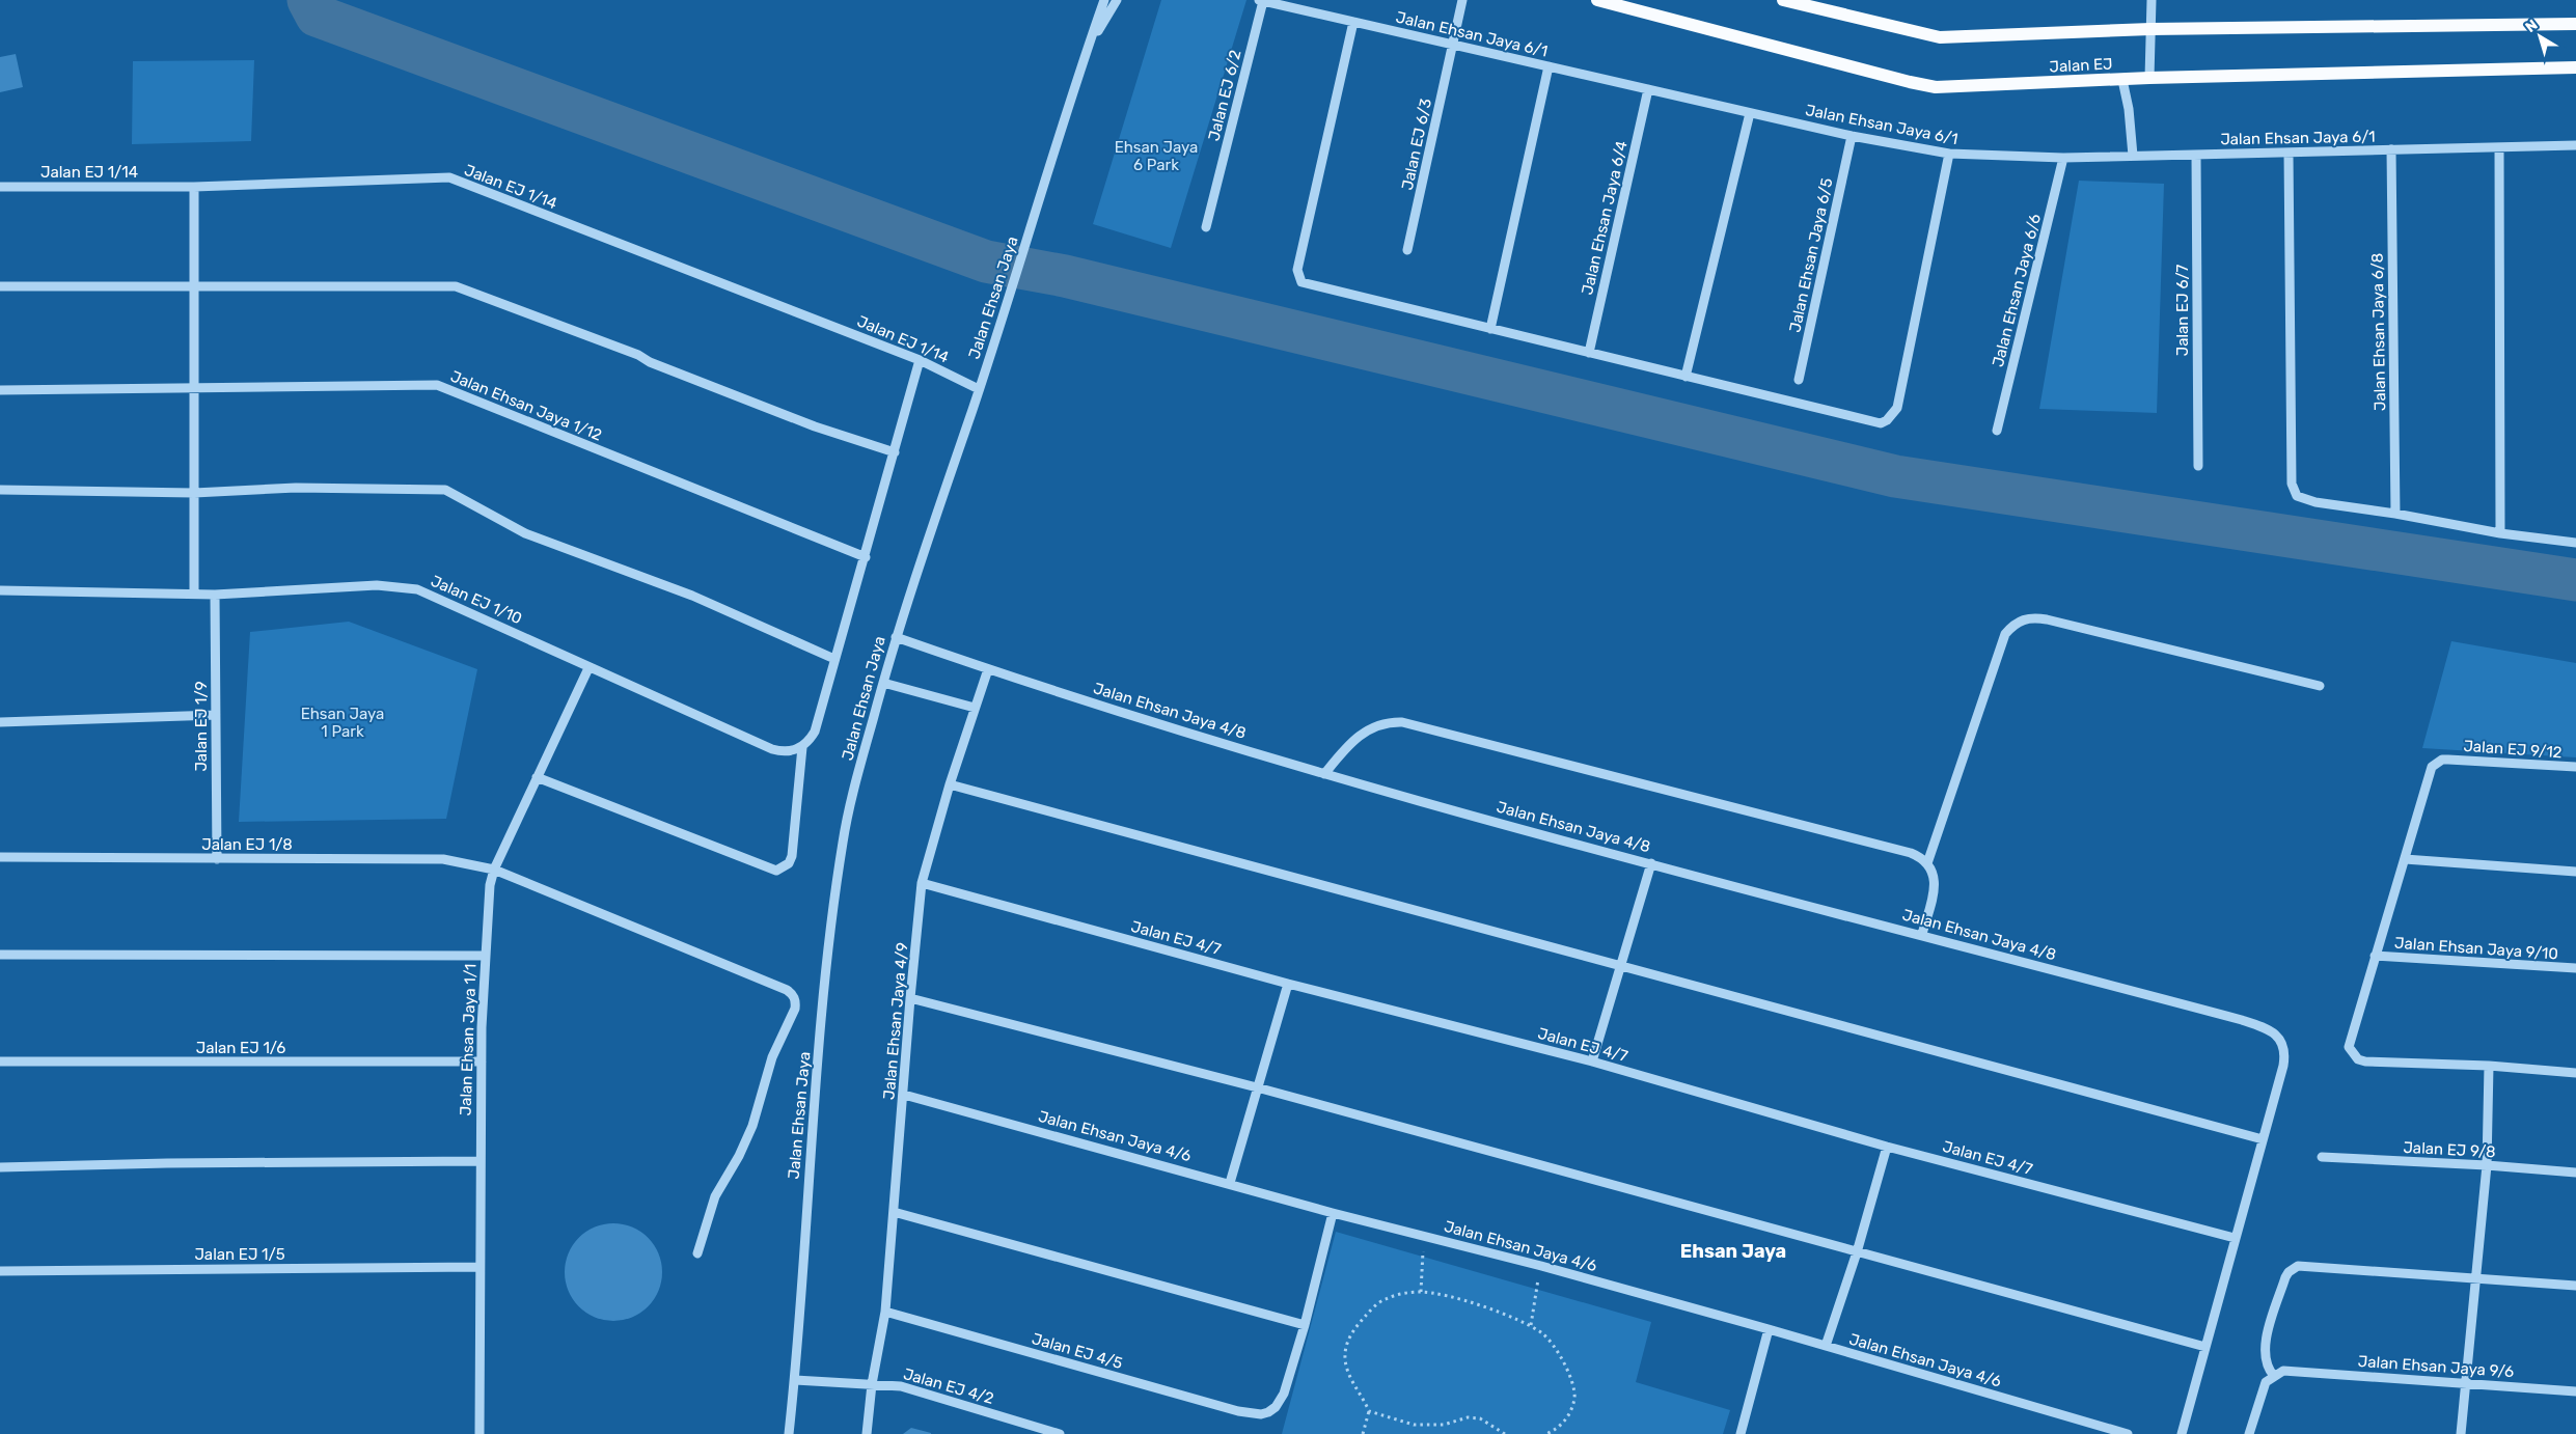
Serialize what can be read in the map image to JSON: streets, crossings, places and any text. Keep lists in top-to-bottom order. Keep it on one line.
{"streets":{"main road":["Jalan EJ"],"street":["Jalan Ehsan Jaya 6/1","Jalan EJ 6/2","Jalan EJ 6/3","Jalan EJ 1/14","Jalan Ehsan Jaya 6/4","Jalan Ehsan Jaya 6/5","Jalan Ehsan Jaya 6/6","Jalan Ehsan Jaya","Jalan EJ 6/7","Jalan Ehsan Jaya 6/8","Jalan Ehsan Jaya 1/12","Jalan EJ 1/10","Jalan Ehsan Jaya 4/8","Jalan EJ 1/9","Jalan EJ 9/12","Jalan EJ 1/8","Jalan EJ 4/7","Jalan Ehsan Jaya 9/10","Jalan Ehsan Jaya 4/9","Jalan Ehsan Jaya 1/1","Jalan EJ 1/6","Jalan Ehsan Jaya 4/6","Jalan EJ 9/8","Jalan EJ 1/5","Jalan EJ 4/5","Jalan Ehsan Jaya 9/6","Jalan EJ 4/2"]},"crossings":[["Jalan Ehsan Jaya 6/1","Jalan EJ 6/2"],["Jalan Ehsan Jaya 6/1","Jalan EJ 6/3"],["Jalan Ehsan Jaya 6/1","Jalan Ehsan Jaya 6/4"],["Jalan Ehsan Jaya 6/1","Jalan Ehsan Jaya 6/5"],["Jalan Ehsan Jaya 6/1","Jalan Ehsan Jaya 6/6"],["Jalan Ehsan Jaya 6/1","Jalan EJ 6/7"],["Jalan Ehsan Jaya 6/1","Jalan Ehsan Jaya 6/8"],["Jalan EJ 1/14","Jalan Ehsan Jaya"],["Jalan Ehsan Jaya","Jalan Ehsan Jaya 4/8"],["Jalan Ehsan Jaya","Jalan EJ 4/2"],["Jalan EJ 1/10","Jalan EJ 1/9"],["Jalan EJ 1/10","Jalan Ehsan Jaya 1/1"],["Jalan Ehsan Jaya 4/8","Jalan EJ 4/7"],["Jalan Ehsan Jaya 4/8","Jalan Ehsan Jaya 4/9"],["Jalan EJ 1/9","Jalan EJ 1/8"],["Jalan EJ 1/8","Jalan Ehsan Jaya 1/1"],["Jalan EJ 4/7","Jalan Ehsan Jaya 4/9"],["Jalan Ehsan Jaya 4/9","Jalan Ehsan Jaya 4/6"],["Jalan Ehsan Jaya 4/9","Jalan EJ 4/5"],["Jalan Ehsan Jaya 4/9","Jalan EJ 4/2"],["Jalan Ehsan Jaya 1/1","Jalan EJ 1/6"],["Jalan Ehsan Jaya 1/1","Jalan EJ 1/5"]],"districts":["Ehsan Jaya"],"parks":["Ehsan Jaya 6 Park","Ehsan Jaya 1 Park"],"north":"top left"}
